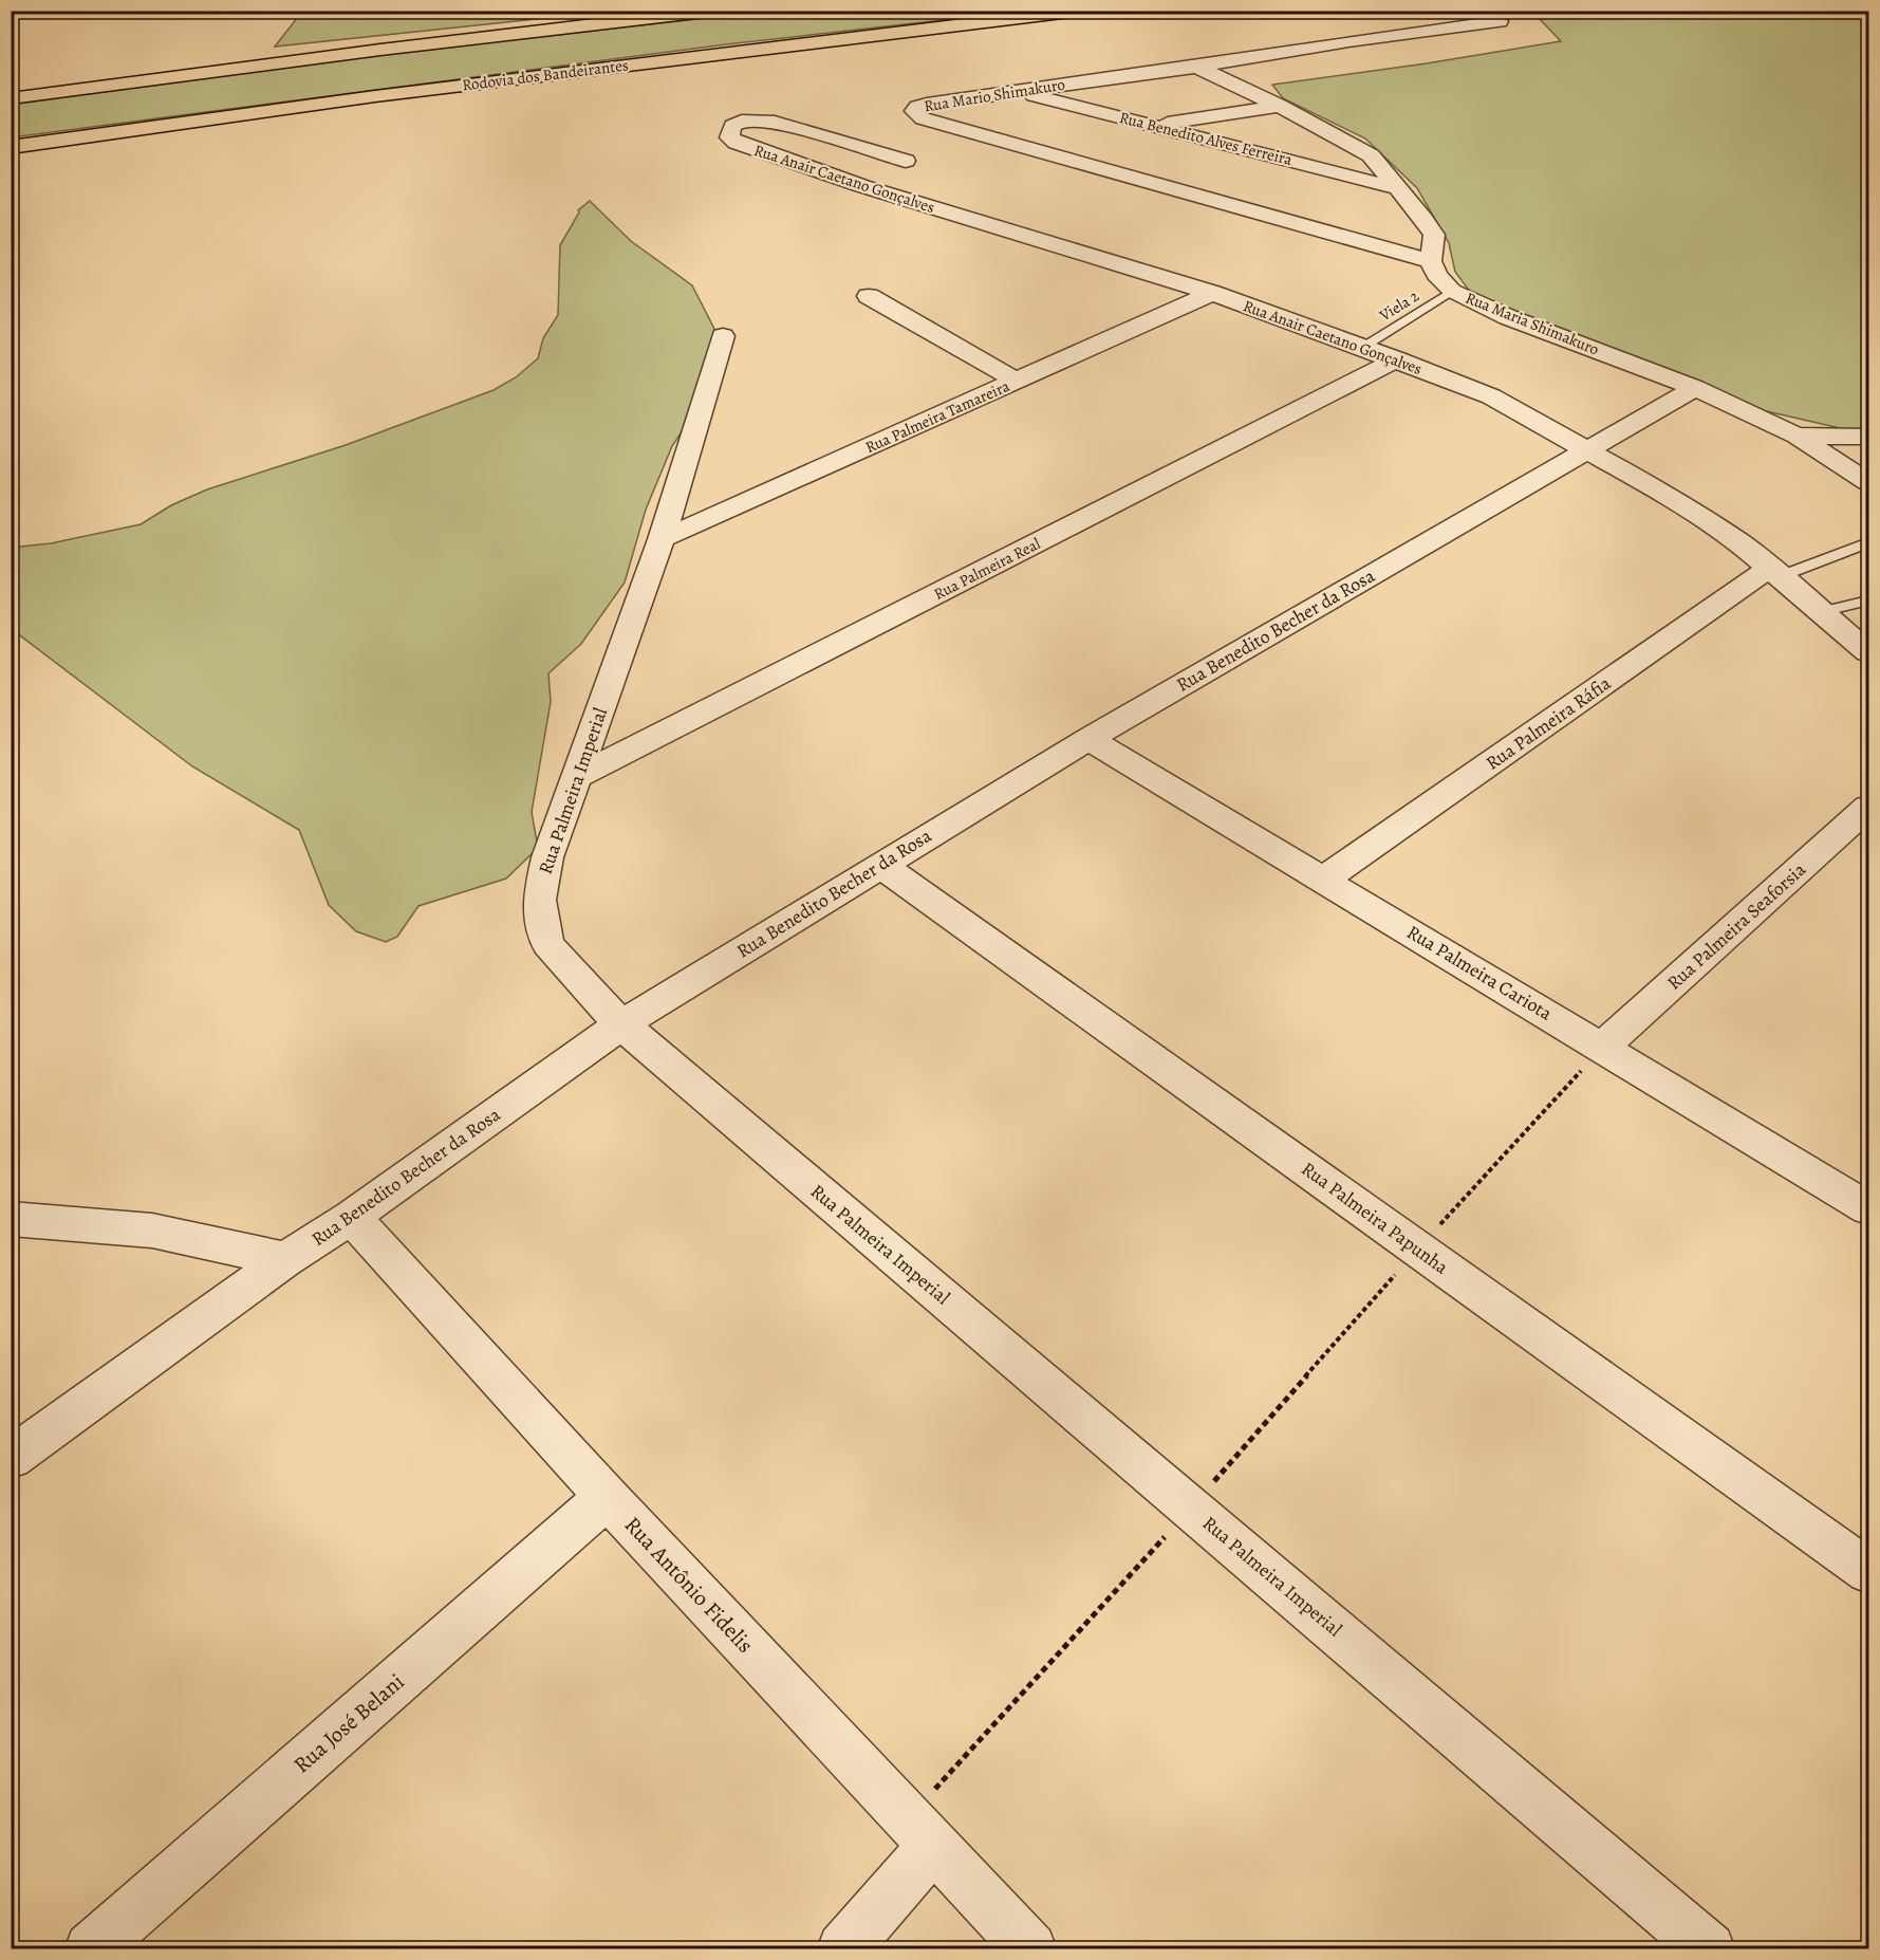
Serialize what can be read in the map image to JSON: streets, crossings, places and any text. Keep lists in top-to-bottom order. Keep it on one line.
{"streets":{"highway":["Rodovia dos Bandeirantes"],"street":["Rua Mario Shimakuro","Rua Benedito Alves Ferreira","Rua Anair Caetano Gonçalves","Rua Maria Shimakuro","Rua Palmeira Tamareira","Rua Palmeira Real","Rua Benedito Becher da Rosa","Rua Palmeira Ráfia","Rua Palmeira Imperial","Rua Palmeira Seaforsia","Rua Palmeira Cariota","Rua Palmeira Papunha","Rua Antônio Fidelis","Rua José Belani"],"lane":["Viela 2"]},"crossings":[["Rua Mario Shimakuro","Rua Benedito Alves Ferreira"],["Rua Mario Shimakuro","Rua Maria Shimakuro"],["Rua Anair Caetano Gonçalves","Viela 2"],["Rua Anair Caetano Gonçalves","Rua Palmeira Tamareira"],["Rua Anair Caetano Gonçalves","Rua Palmeira Real"],["Rua Anair Caetano Gonçalves","Rua Benedito Becher da Rosa"],["Rua Anair Caetano Gonçalves","Rua Palmeira Ráfia"],["Viela 2","Rua Maria Shimakuro"],["Rua Maria Shimakuro","Rua Benedito Becher da Rosa"],["Rua Palmeira Tamareira","Rua Palmeira Imperial"],["Rua Palmeira Real","Rua Palmeira Imperial"],["Rua Benedito Becher da Rosa","Rua Palmeira Imperial"],["Rua Benedito Becher da Rosa","Rua Palmeira Cariota"],["Rua Benedito Becher da Rosa","Rua Palmeira Papunha"],["Rua Benedito Becher da Rosa","Rua Antônio Fidelis"],["Rua Palmeira Ráfia","Rua Palmeira Cariota"],["Rua Palmeira Seaforsia","Rua Palmeira Cariota"],["Rua Antônio Fidelis","Rua José Belani"]]}
